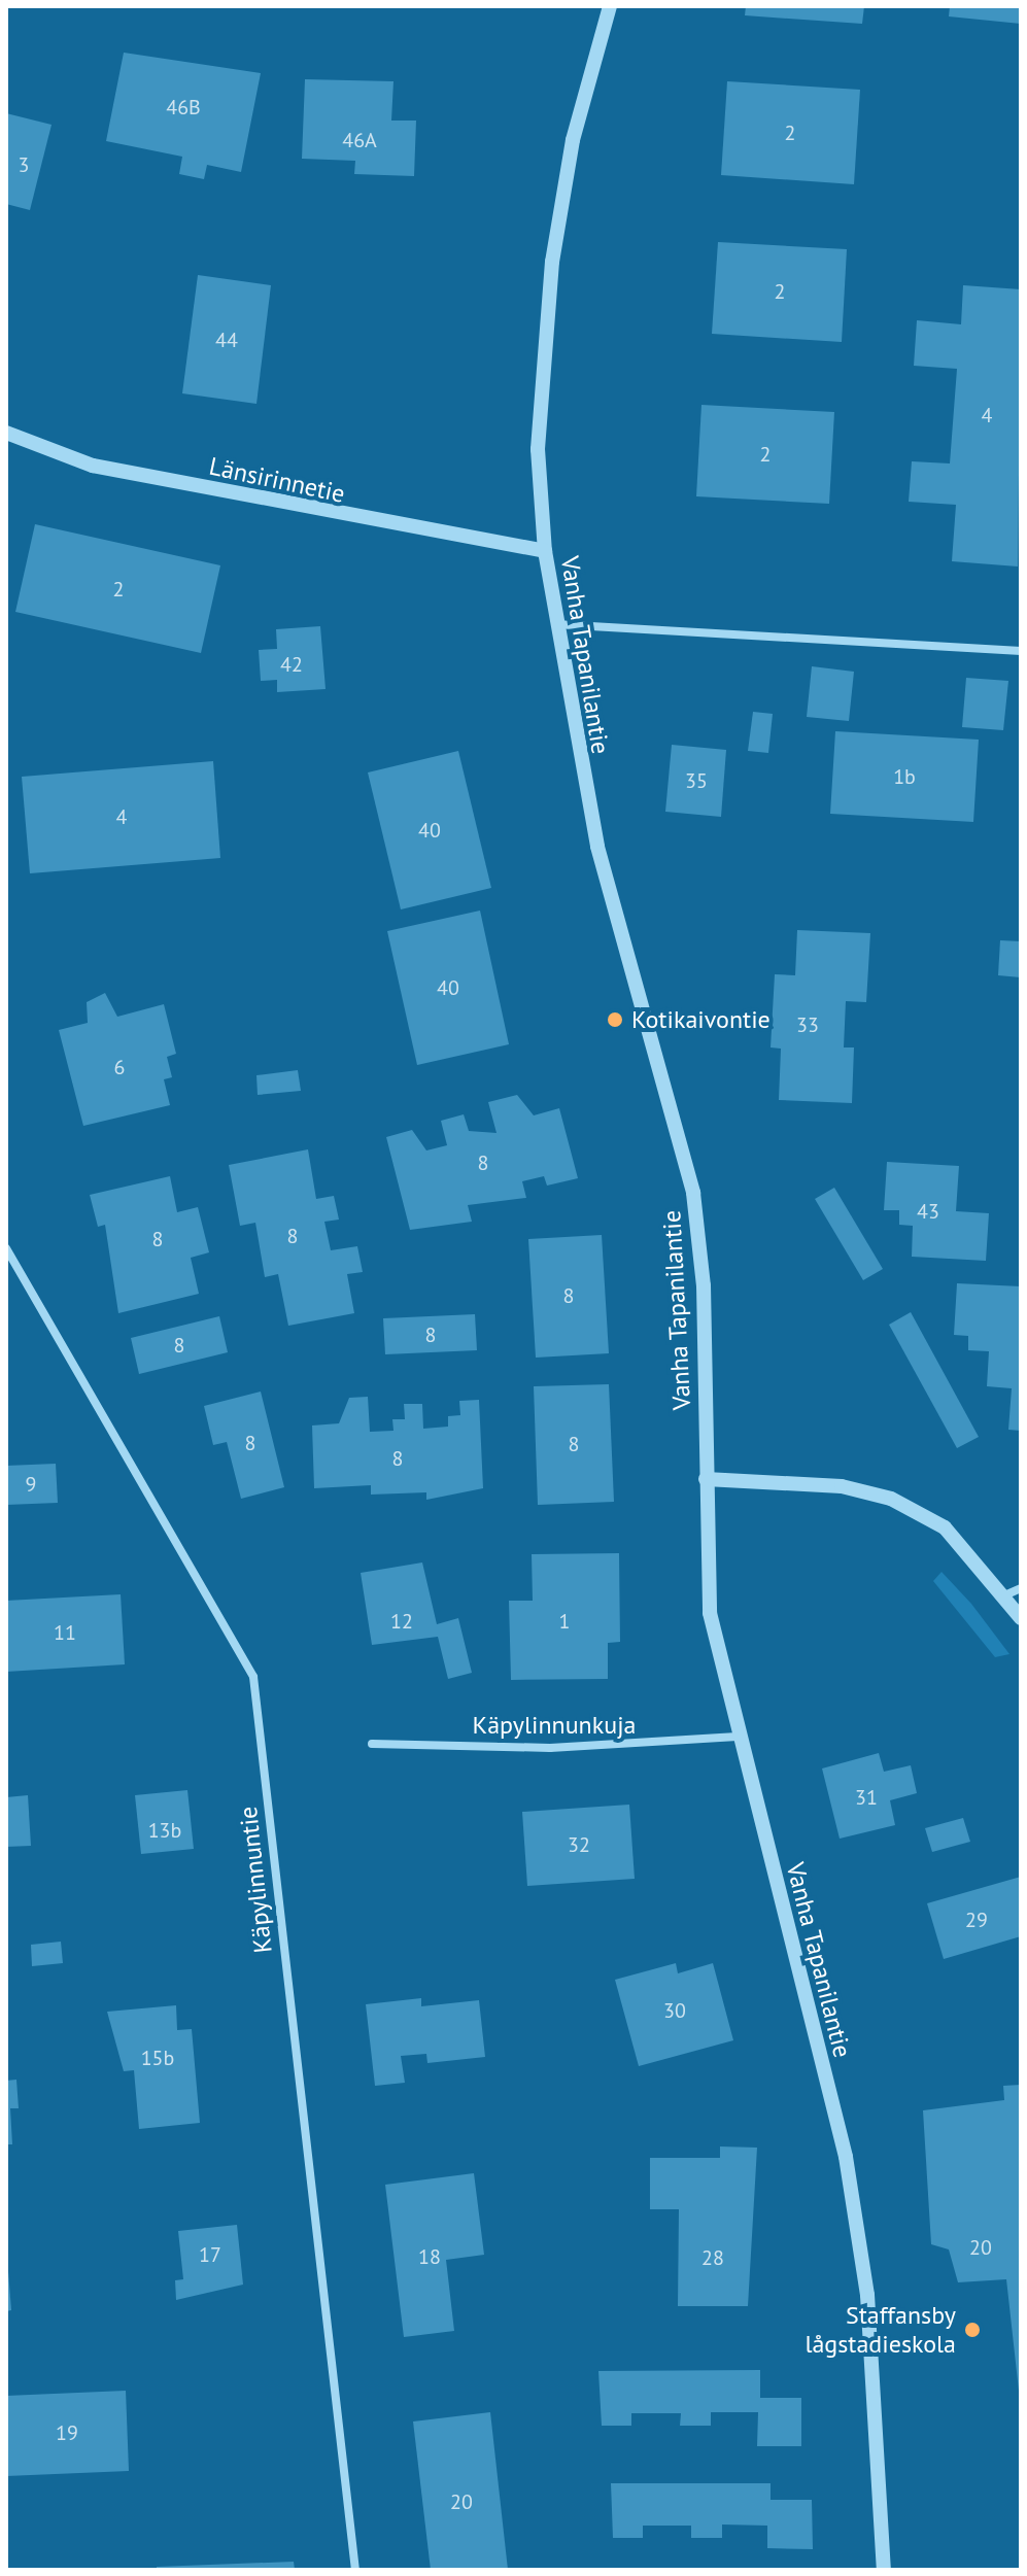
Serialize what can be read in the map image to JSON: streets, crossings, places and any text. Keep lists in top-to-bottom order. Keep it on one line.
{"streets":{"street":["Länsirinnetie","Vanha Tapanilantie","Käpylinnunkuja","Käpylinnuntie"]},"crossings":[["Länsirinnetie","Vanha Tapanilantie"],["Vanha Tapanilantie","Käpylinnunkuja"]],"places":["Kotikaivontie","Staffansby lågstadieskola"],"house_numbers":["46B","2","46A","3","2","44","4","2","2","42","1b","35","4","40","40","33","6","8","43","8","8","8","8","8","8","8","8","9","12","1","11","31","13b","32","29","30","15b","20","17","18","28","19","20"]}
